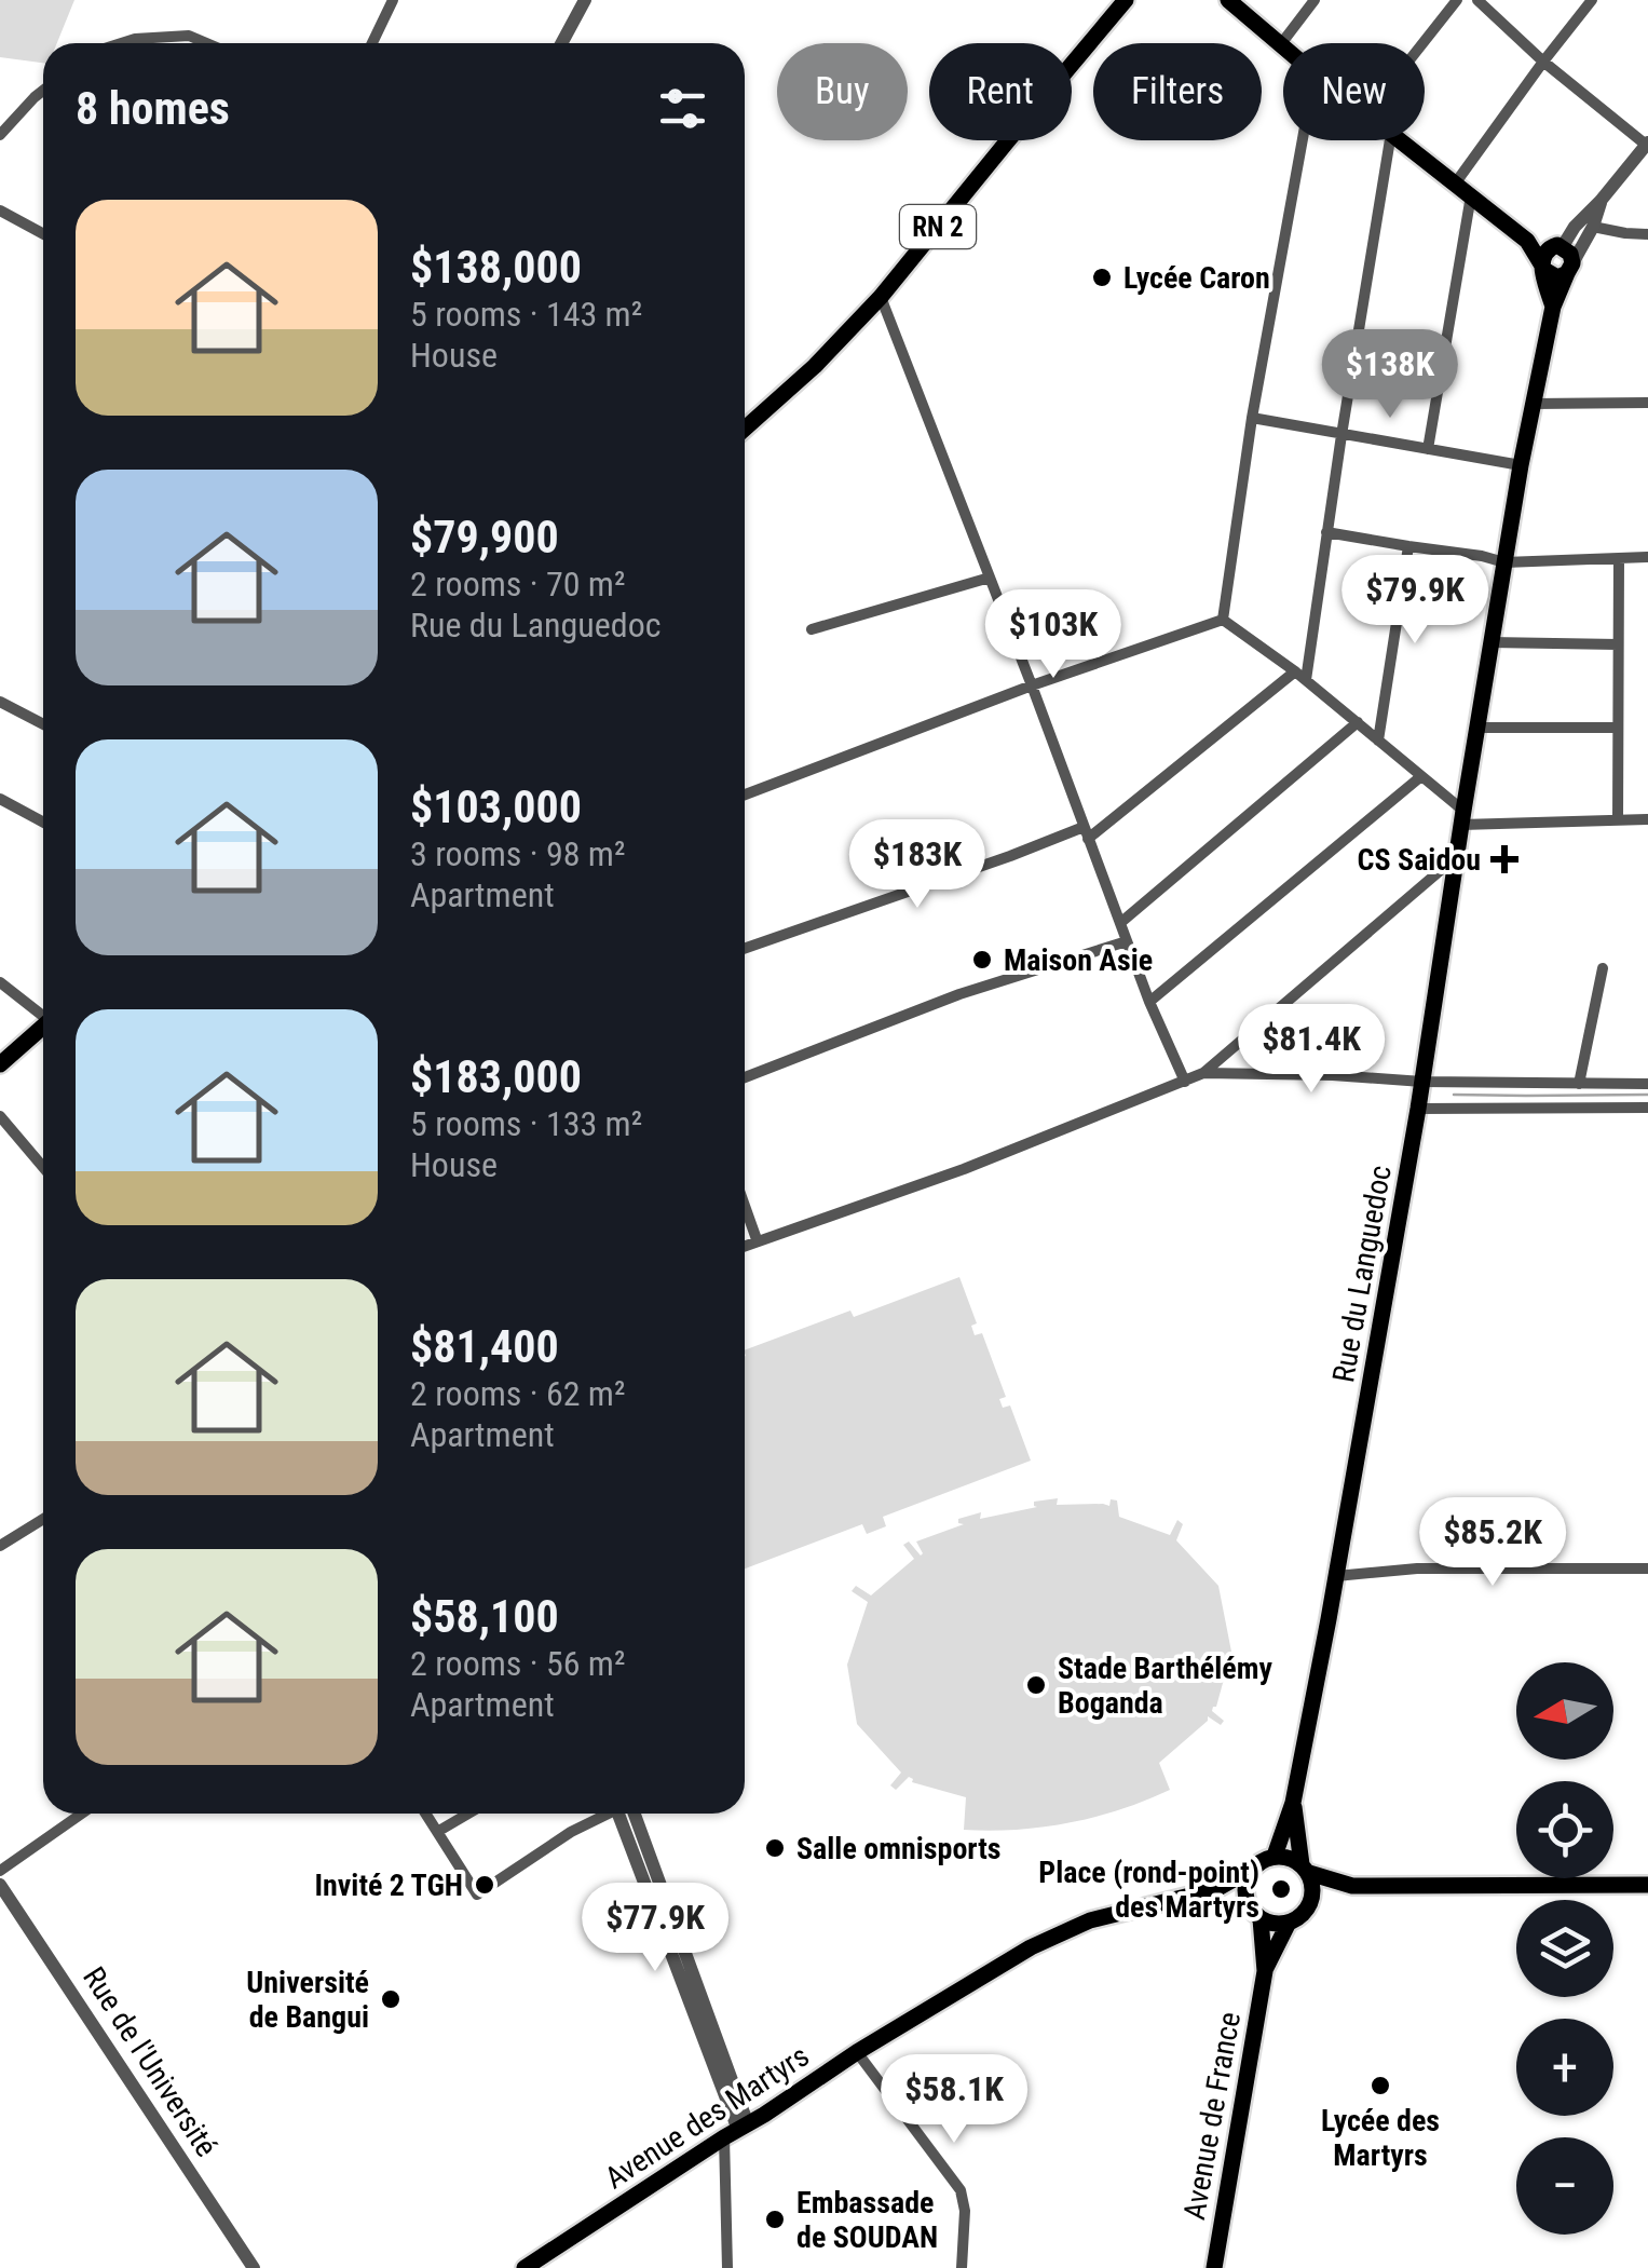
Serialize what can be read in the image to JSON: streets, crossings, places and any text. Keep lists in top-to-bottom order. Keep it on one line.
{"streets":{"main road":["RN 2","Rue du Languedoc","Avenue de France","Avenue des Martyrs"],"street":["Rue de l'Université"]},"crossings":[["Rue du Languedoc","Avenue de France"],["Rue du Languedoc","Avenue des Martyrs"],["Avenue de France","Avenue des Martyrs"]],"places":{"other":["Lycée Caron","Maison Asie","Stade Barthélémy Boganda","Salle omnisports","Invité 2 TGH","Place (rond-point) des Martyrs","Université de Bangui","Lycée des Martyrs","Embassade de SOUDAN"],"health":["CS Saidou"]},"north":"left","page":{"chip":["Buy","Rent","Filters","New"],"heading":"8 homes","list":[{"name":"$138,000","note":"5 rooms · 143 m² · House"},{"name":"$79,900","note":"2 rooms · 70 m² · Rue du Languedoc"},{"name":"$103,000","note":"3 rooms · 98 m² · Apartment"},{"name":"$183,000","note":"5 rooms · 133 m² · House"},{"name":"$81,400","note":"2 rooms · 62 m² · Apartment"},{"name":"$58,100","note":"2 rooms · 56 m² · Apartment"}],"price":["$138K","$79.9K","$103K","$183K","$81.4K","$85.2K","$77.9K","$58.1K"],"map_buttons":["+","−"]}}
